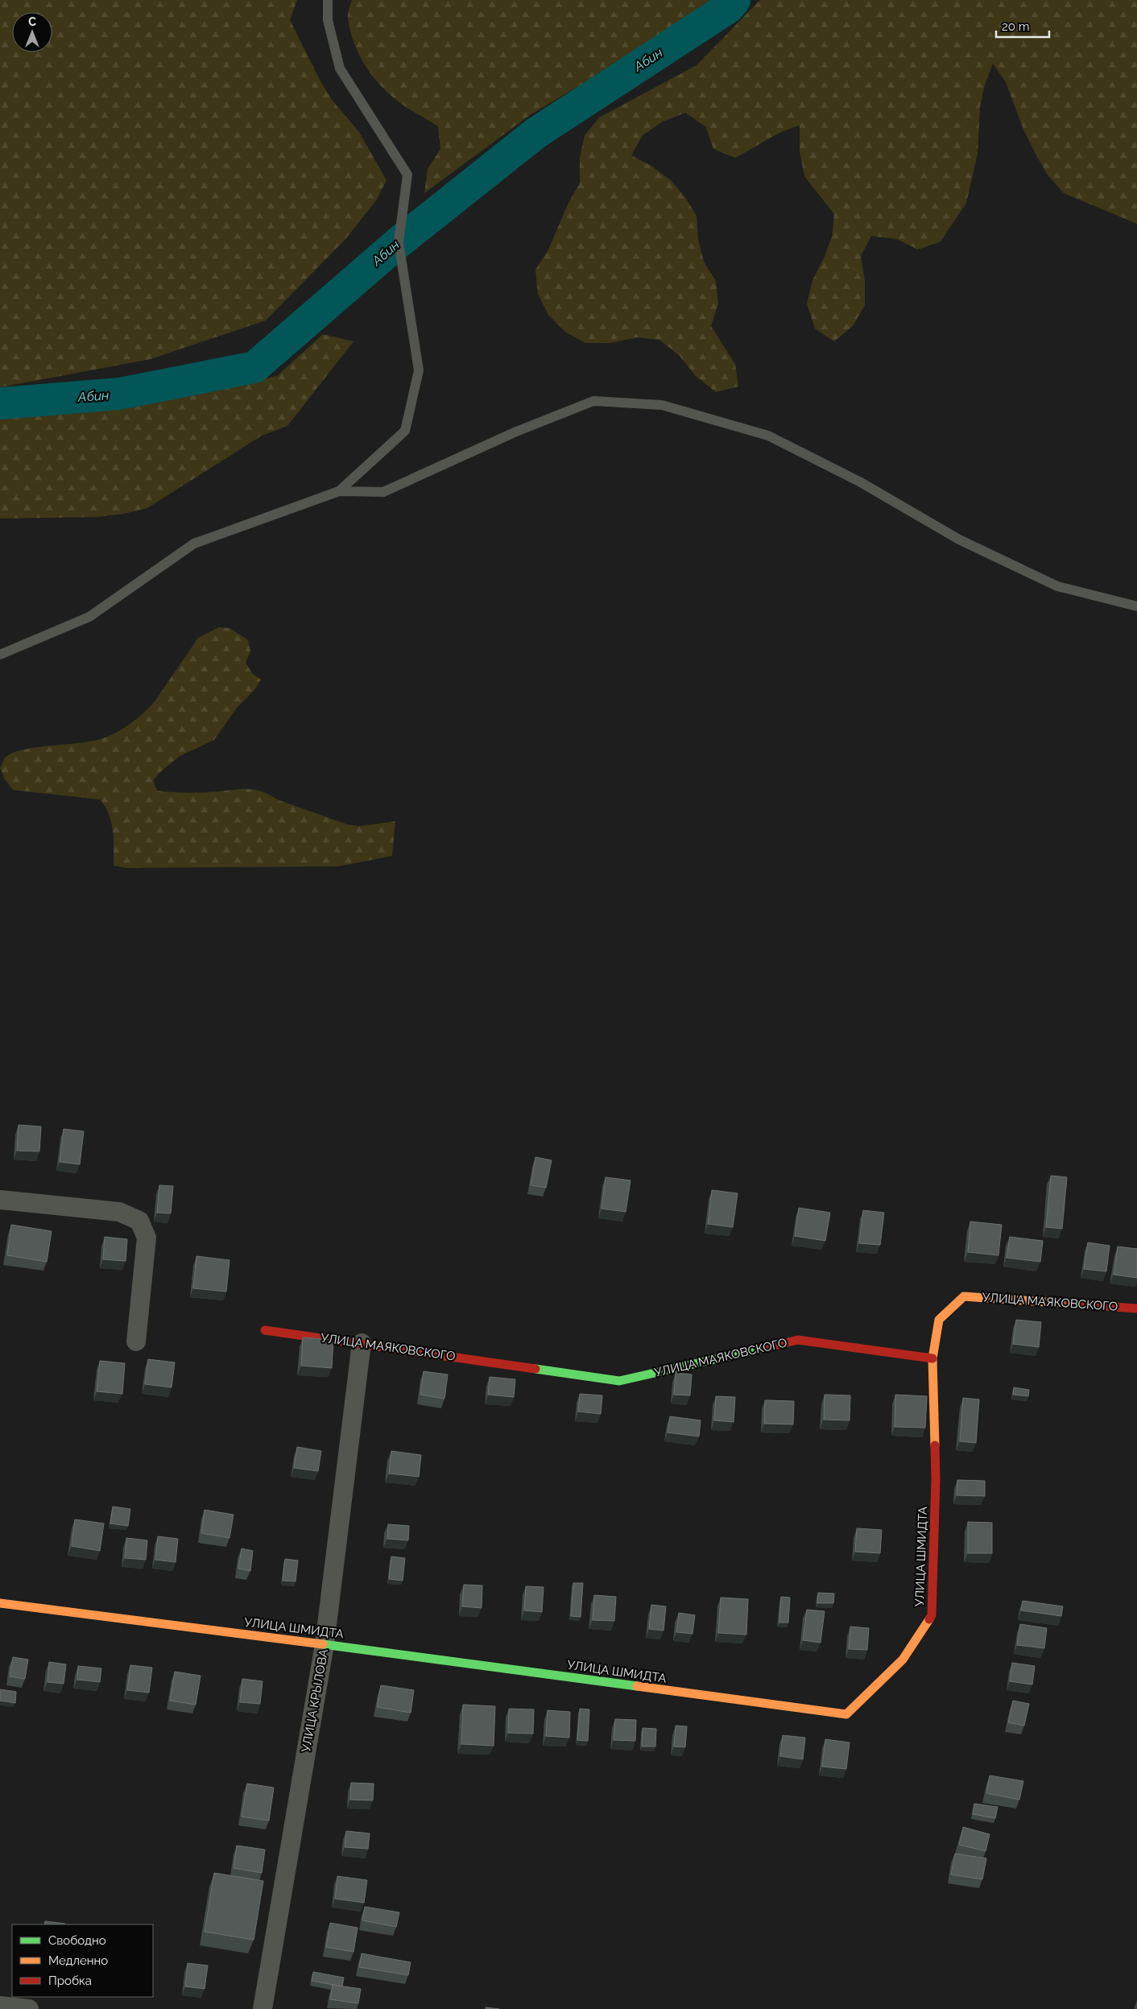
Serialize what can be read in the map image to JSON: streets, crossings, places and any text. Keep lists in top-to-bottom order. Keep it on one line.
{"streets":{"street":["УЛИЦА МАЯКОВСКОГО","УЛИЦА ШМИДТА","УЛИЦА КРЫЛОВА"]},"crossings":[["УЛИЦА МАЯКОВСКОГО","УЛИЦА ШМИДТА"],["УЛИЦА МАЯКОВСКОГО","УЛИЦА КРЫЛОВА"],["УЛИЦА ШМИДТА","УЛИЦА КРЫЛОВА"]],"water":["Абин"],"legend":["Свободно","Медленно","Пробка"],"scale_bar":"20 m","north":"top"}
